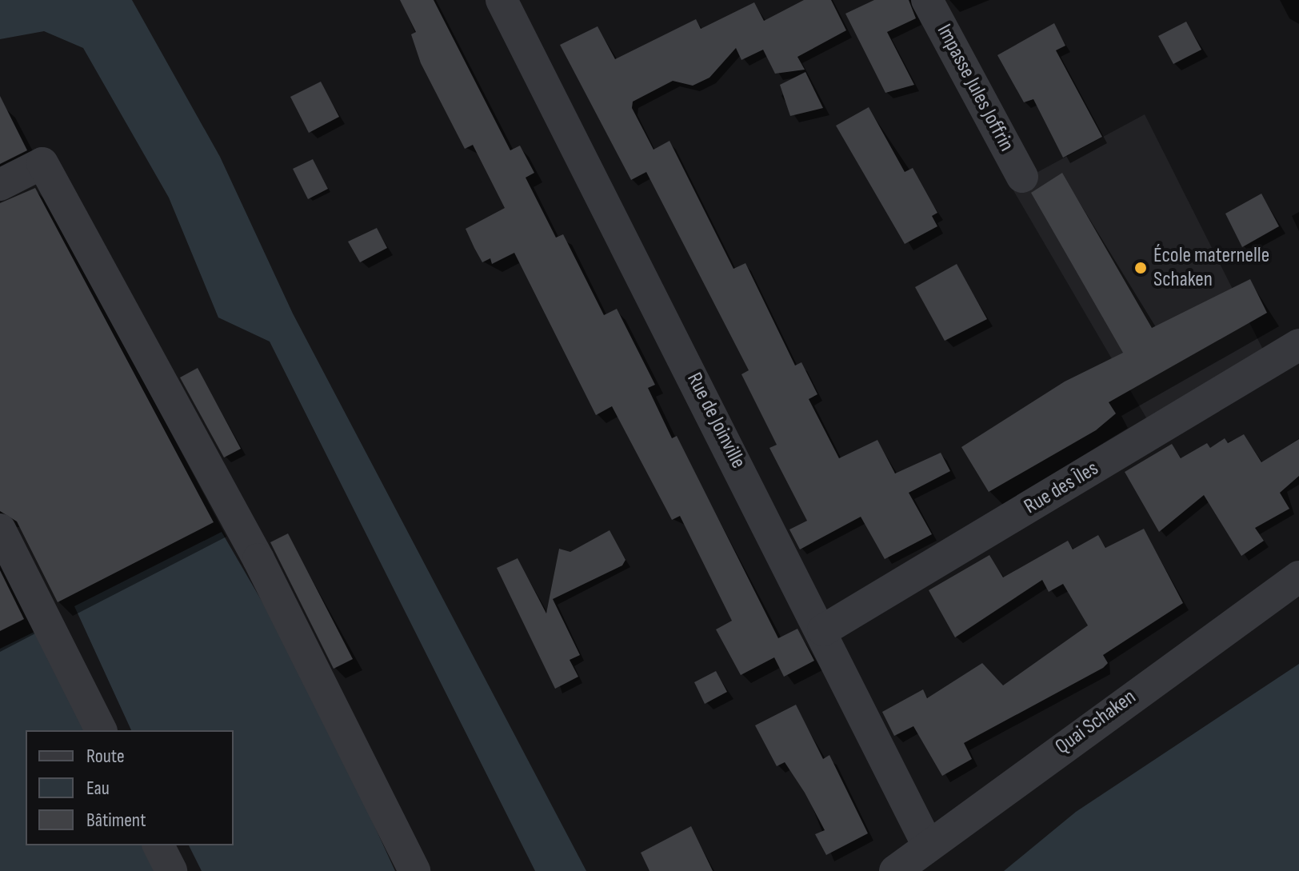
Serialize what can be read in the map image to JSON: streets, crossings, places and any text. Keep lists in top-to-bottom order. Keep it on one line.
{"streets":{"street":["Impasse Jules Joffrin","Rue de Joinville","Rue des Îles","Quai Schaken"]},"crossings":[["Rue de Joinville","Rue des Îles"],["Rue de Joinville","Quai Schaken"]],"places":["École maternelle Schaken"],"legend":["Route","Eau","Bâtiment"]}
